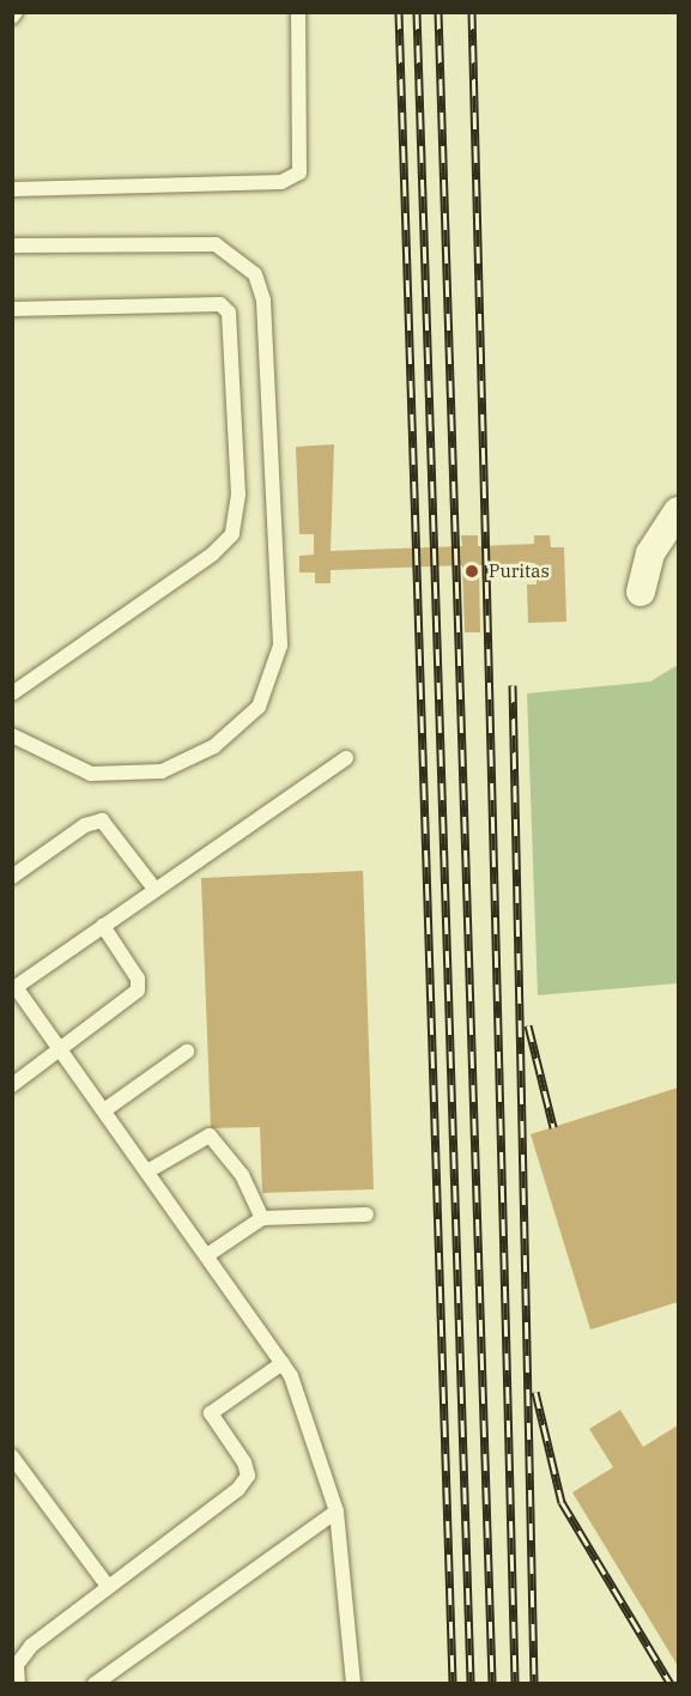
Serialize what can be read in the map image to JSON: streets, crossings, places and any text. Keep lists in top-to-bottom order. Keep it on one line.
{"places":["Puritas"]}
